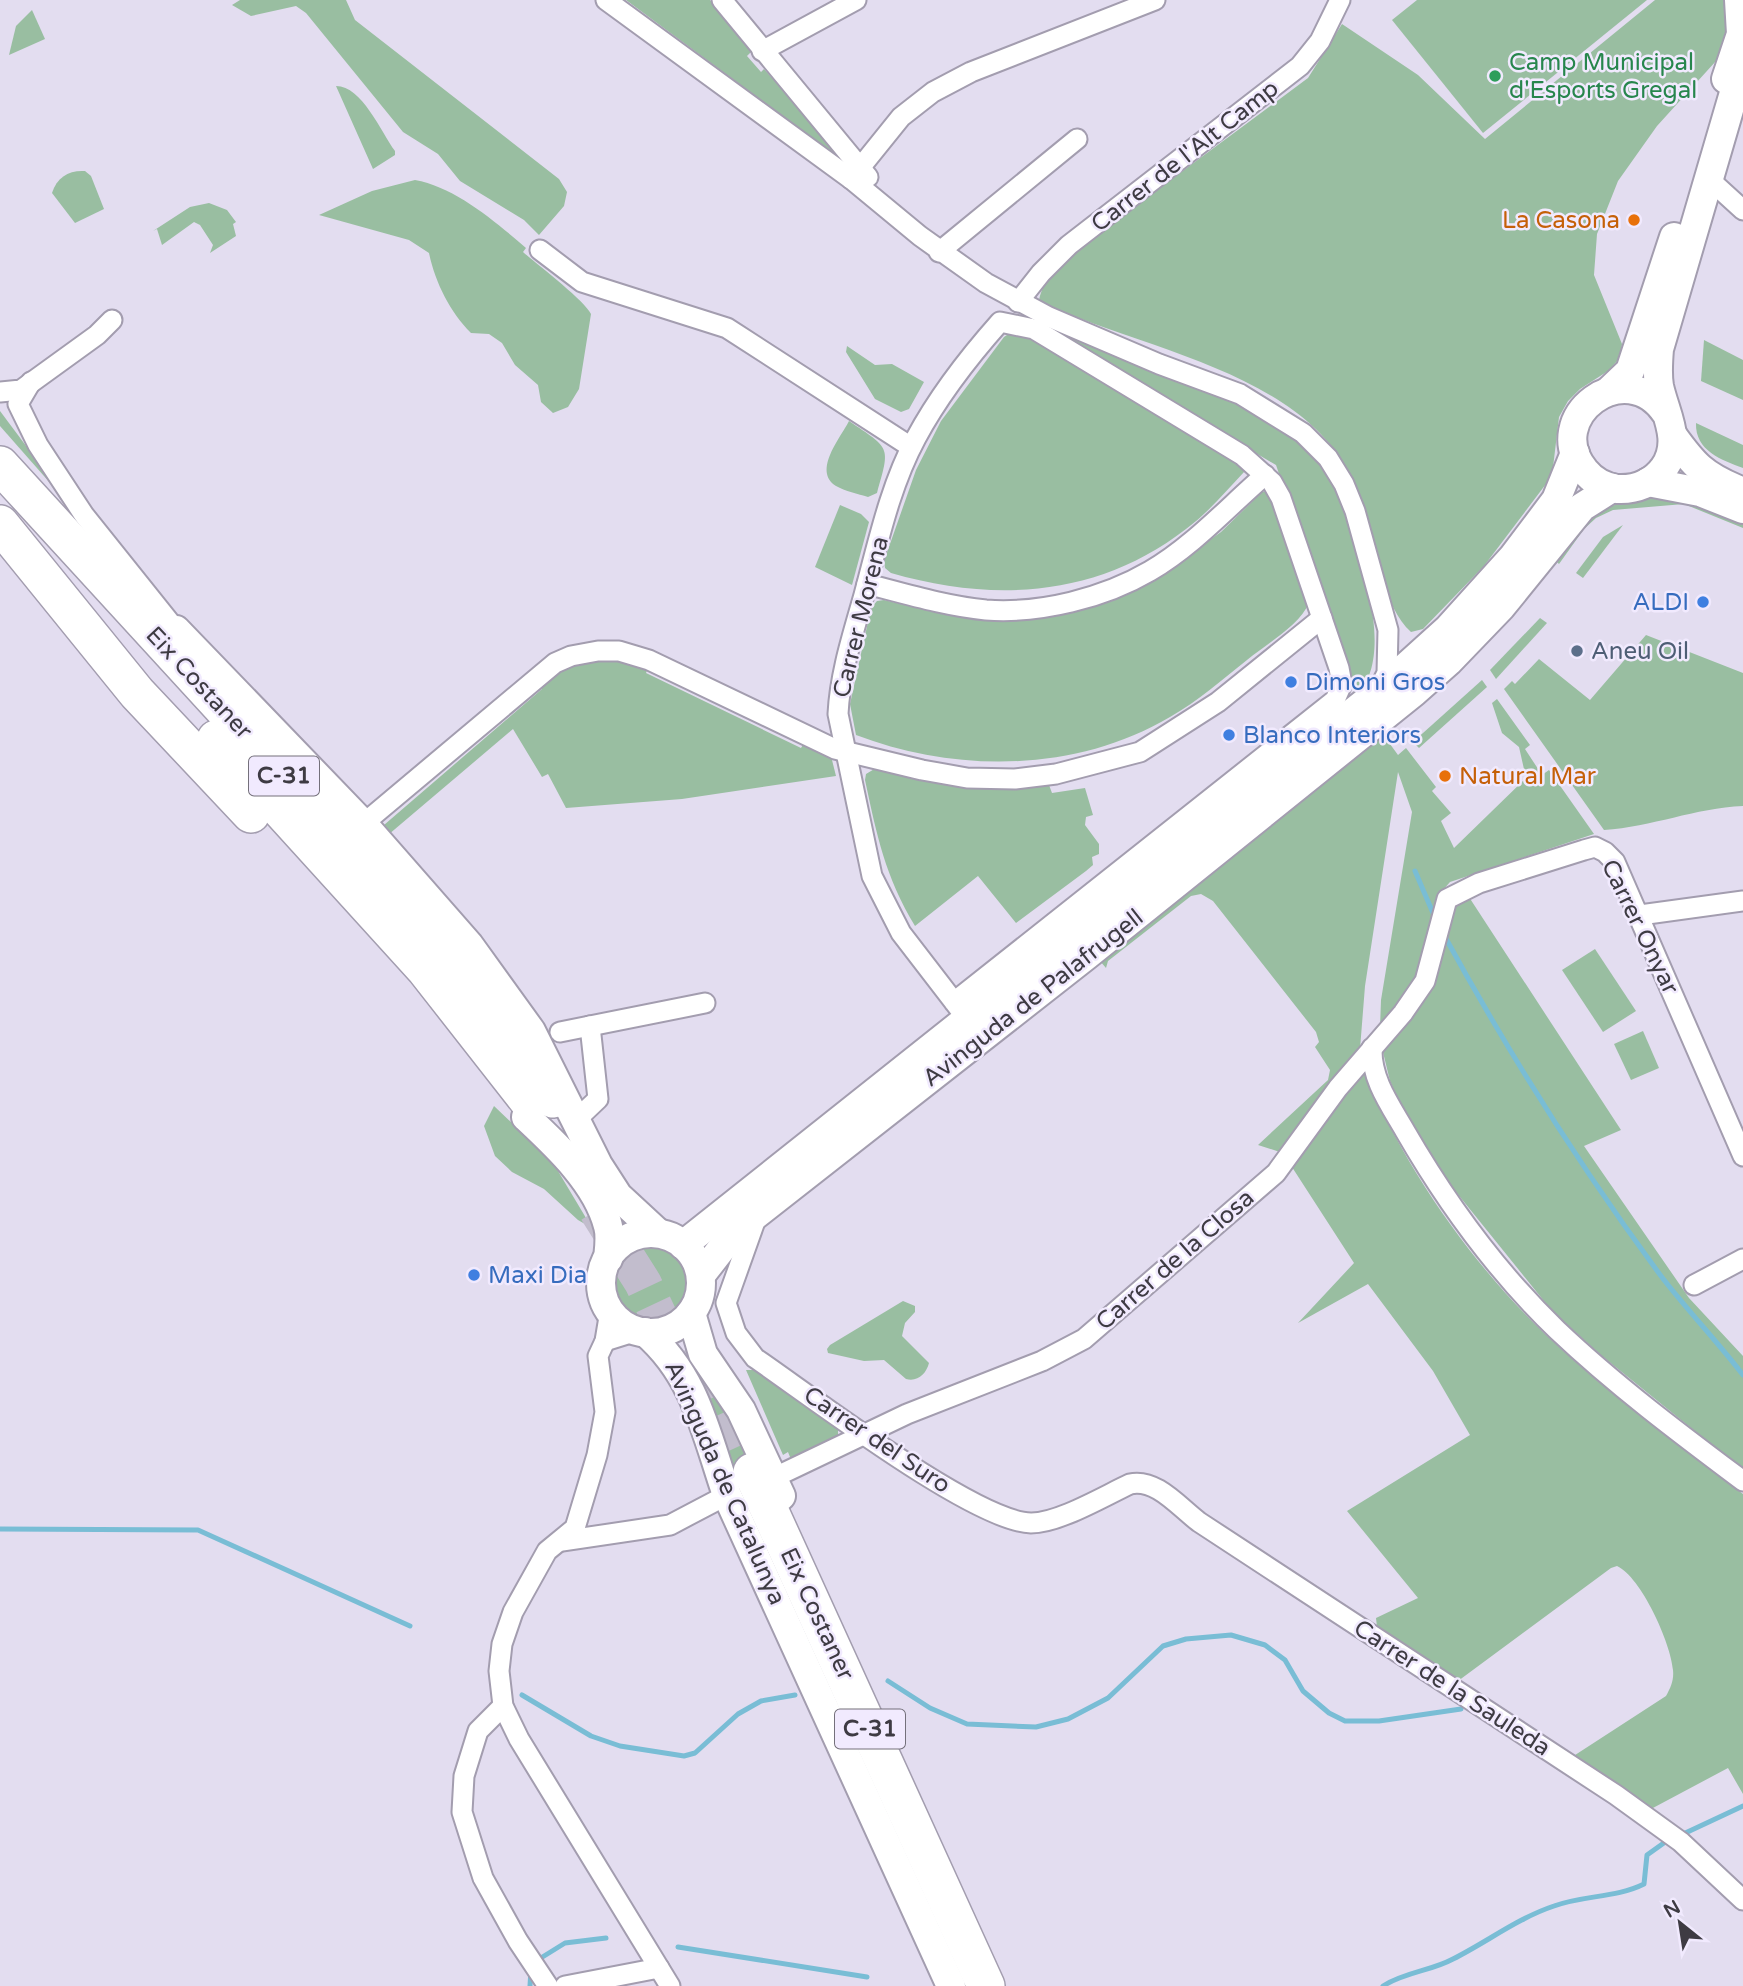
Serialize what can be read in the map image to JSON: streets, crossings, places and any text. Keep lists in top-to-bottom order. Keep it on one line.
{"streets":{"highway":["Eix Costaner","C-31"],"main road":["Avinguda de Palafrugell","Avinguda de Catalunya"],"street":["Carrer de l'Alt Camp","Carrer Morena","Carrer Onyar","Carrer de la Closa","Carrer del Suro","Carrer de la Sauleda"]},"crossings":[["Carrer Morena","Avinguda de Palafrugell"],["Eix Costaner","Carrer de la Closa"],["Eix Costaner","Avinguda de Catalunya"],["Carrer Onyar","Carrer de la Closa"],["Avinguda de Palafrugell","Carrer del Suro"],["Avinguda de Palafrugell","Avinguda de Catalunya"],["Carrer de la Closa","Carrer del Suro"],["Carrer de la Closa","Avinguda de Catalunya"],["Carrer del Suro","Carrer de la Sauleda"]],"places":["Camp Municipal d'Esports Gregal","La Casona","ALDI","Aneu Oil","Dimoni Gros","Blanco Interiors","Natural Mar","Maxi Dia"],"north":"top left"}
